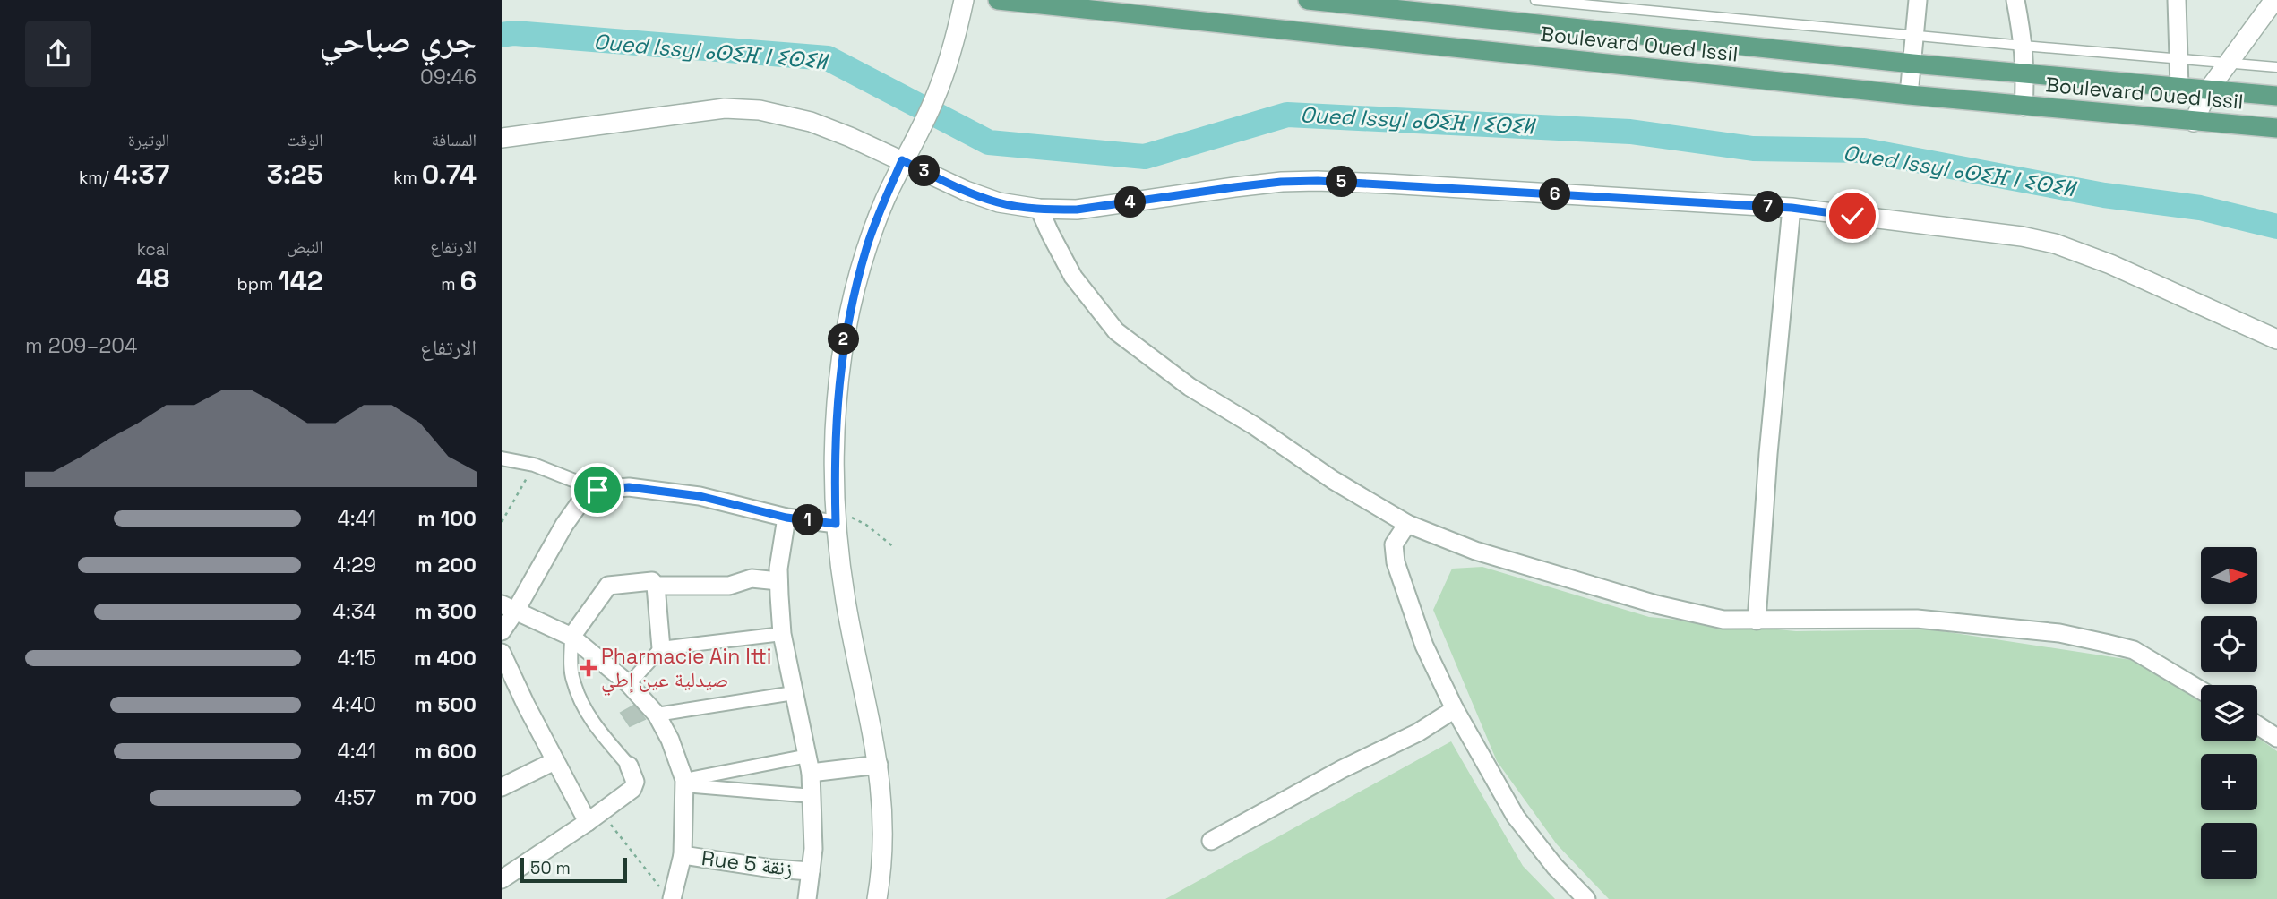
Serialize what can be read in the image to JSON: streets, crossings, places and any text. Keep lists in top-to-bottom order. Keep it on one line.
{"streets":{"main road":["Boulevard Oued Issil"],"street":["Rue 5 زنقة"]},"water":["Oued Issyl ⴰⵙⵉⴼ ⵏ ⵉⵙⵉⵍ"],"places":{"health":["Pharmacie Ain Itti صيدلية عين إطي"]},"scale_bar":"50 m","north":"right","page":{"heading":["جري صباحي","09:46"],"stats":[["المسافة","0.74 km"],["الوقت","3:25"],["الوتيرة","4:37 /km"],["الارتفاع","6 m"],["النبض","142 bpm"],["kcal","48"]],"pins":["3","5","6","4","7","2","1"],"chart":["الارتفاع","204–209 m"],"list":[{"name":"100 m","note":"4:41"},{"name":"200 m","note":"4:29"},{"name":"300 m","note":"4:34"},{"name":"400 m","note":"4:15"},{"name":"500 m","note":"4:40"},{"name":"600 m","note":"4:41"},{"name":"700 m","note":"4:57"}],"map_buttons":["+","−"],"scale":"50 m"}}
